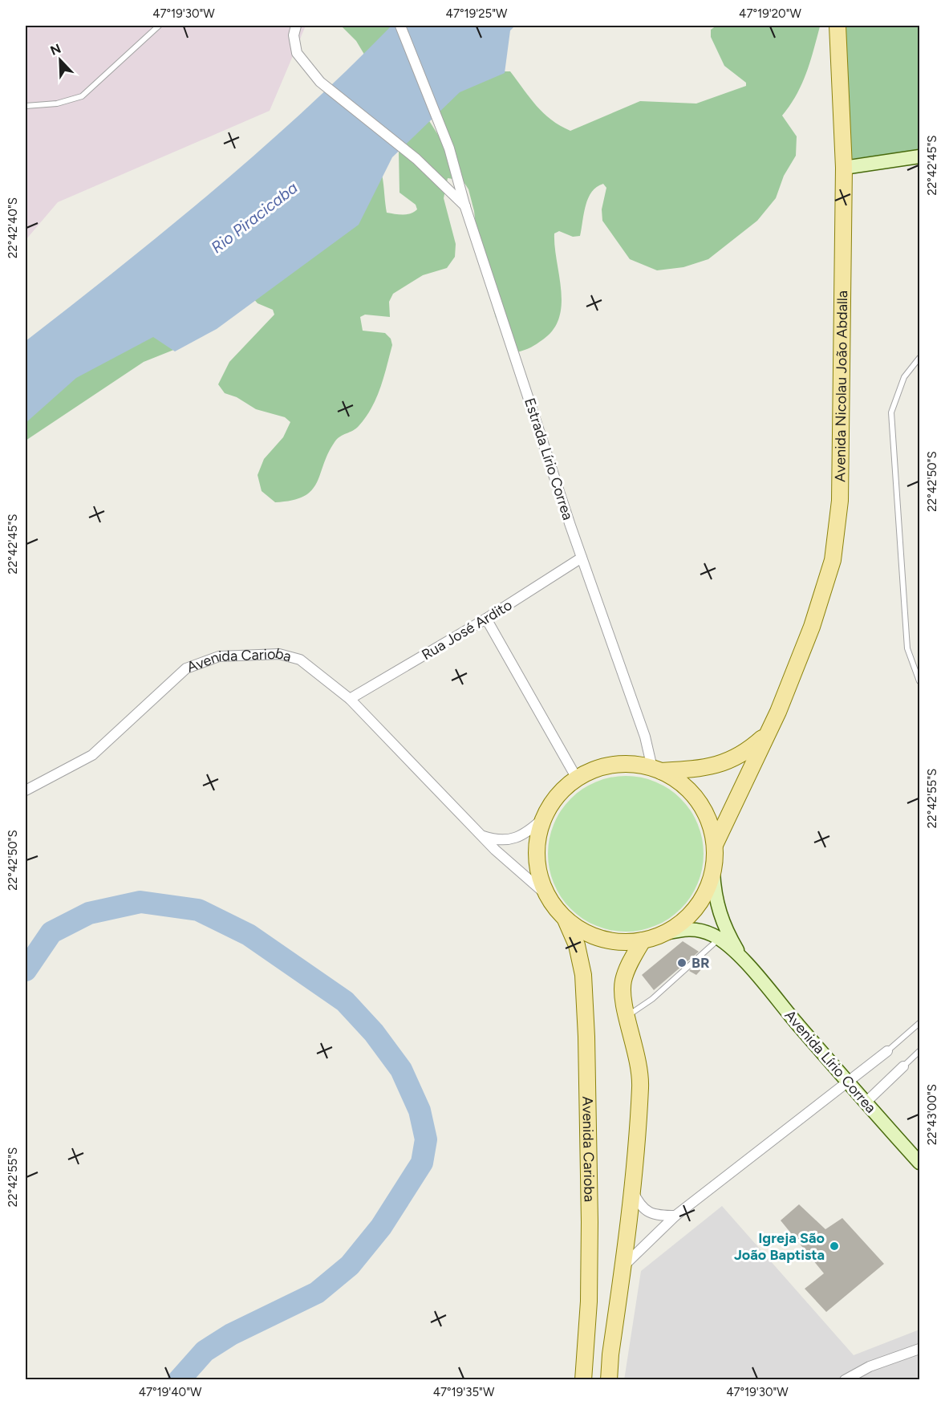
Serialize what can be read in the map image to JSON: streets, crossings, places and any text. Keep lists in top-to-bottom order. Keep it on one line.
{"streets":{"main road":["Avenida Nicolau João Abdalla","Avenida Carioba","Avenida Lírio Correa"],"street":["Estrada Lírio Correa","Rua José Ardito"]},"crossings":[["Avenida Nicolau João Abdalla","Estrada Lírio Correa"],["Estrada Lírio Correa","Rua José Ardito"],["Rua José Ardito","Avenida Carioba"]],"water":["Rio Piracicaba"],"places":["BR","Igreja São João Baptista"],"north":"top left","coordinates":["47°19'30\"W","47°19'25\"W","47°19'20\"W","22°42'45\"S","22°42'40\"S","22°42'50\"S","22°42'55\"S","22°43'00\"S","47°19'40\"W","47°19'35\"W"]}
